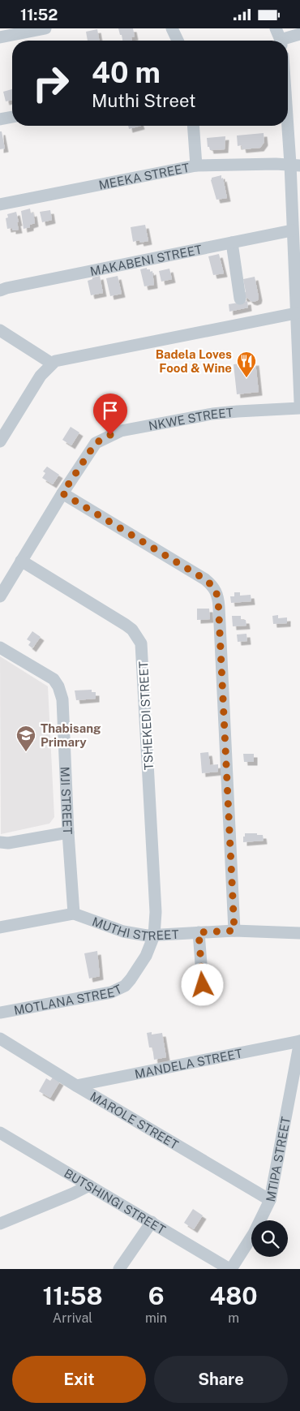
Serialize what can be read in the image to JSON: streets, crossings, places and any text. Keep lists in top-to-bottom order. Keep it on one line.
{"streets":{"street":["MEEKA STREET","MAKABENI STREET","NKWE STREET","TSHEKEDI STREET","MJI STREET","MUTHI STREET","MOTLANA STREET","MANDELA STREET","MAROLE STREET","MTIPA STREET","BUTSHINGI STREET"]},"crossings":[["NKWE STREET","TSHEKEDI STREET"],["TSHEKEDI STREET","MUTHI STREET"],["TSHEKEDI STREET","MOTLANA STREET"],["MJI STREET","MUTHI STREET"],["MUTHI STREET","MOTLANA STREET"],["MANDELA STREET","MAROLE STREET"],["MANDELA STREET","MTIPA STREET"],["MAROLE STREET","MTIPA STREET"],["MTIPA STREET","BUTSHINGI STREET"]],"places":{"restaurant":["Badela Loves Food & Wine"],"school or university":["Thabisang Primary"]},"page":{"status":"11:52","turn":["40 m","Muthi Street"],"eta":["11:58","Arrival","6","min","480","m"],"buttons":["Exit","Share"]}}
